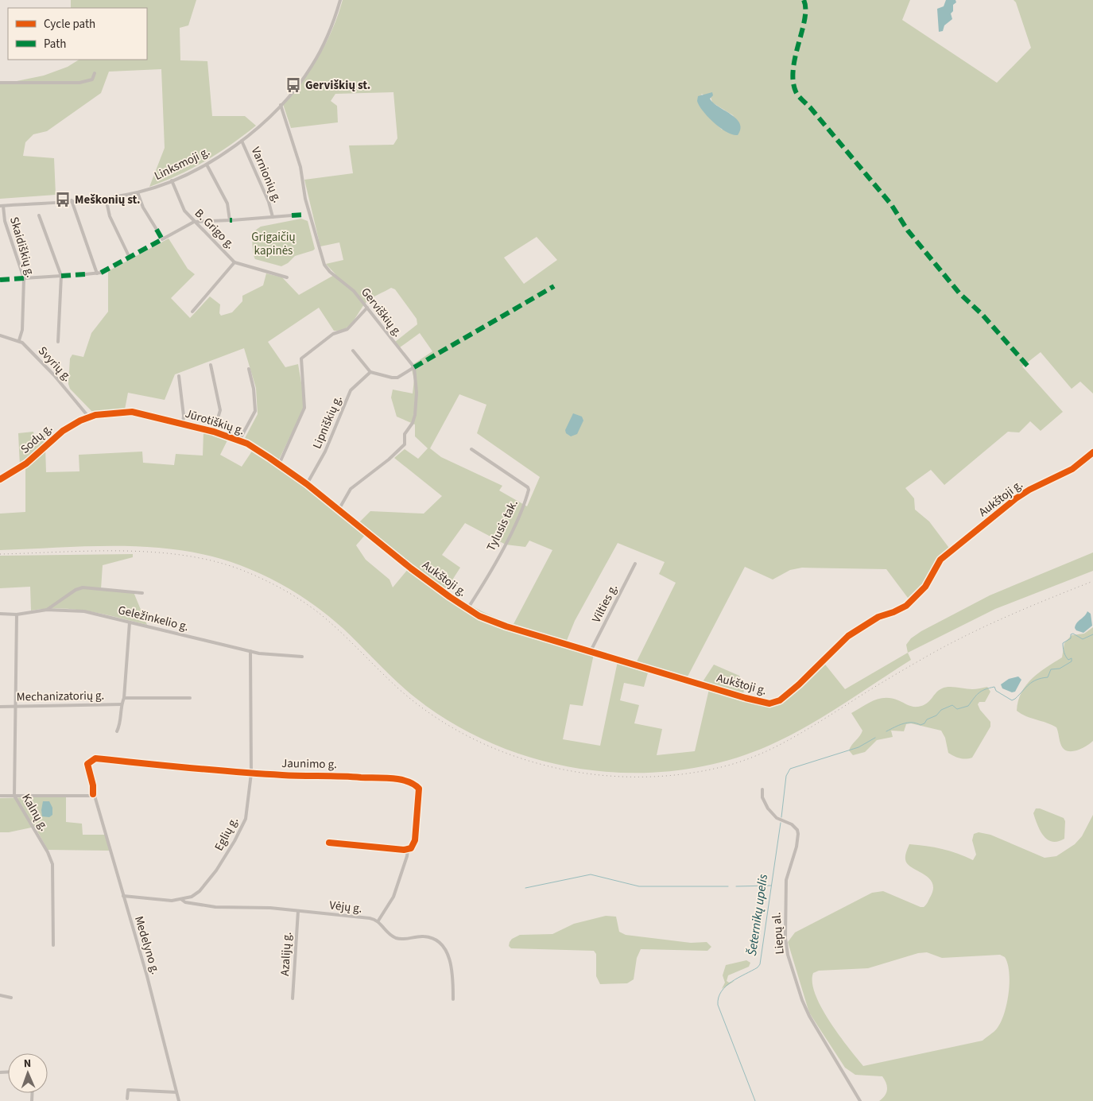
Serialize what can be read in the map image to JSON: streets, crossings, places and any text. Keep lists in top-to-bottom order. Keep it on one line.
{"streets":{"street":["Linksmoji g.","Varnionių g.","B. Grigo g.","Skaidiškių g.","Gerviškių g.","Svyrių g.","Jūrotiškių g.","Lipniškių g.","Sodų g.","Aukštoji g.","Tylusis tak.","Vilties g.","Geležinkelio g.","Mechanizatorių g.","Jaunimo g.","Kalnų g.","Eglių g.","Vėjų g.","Liepų al.","Medelyno g.","Azalijų g."]},"crossings":[["Linksmoji g.","Varnionių g."],["Linksmoji g.","B. Grigo g."],["Linksmoji g.","Skaidiškių g."],["Linksmoji g.","Gerviškių g."],["Skaidiškių g.","Svyrių g."],["Svyrių g.","Jūrotiškių g."],["Svyrių g.","Sodų g."],["Jūrotiškių g.","Lipniškių g."],["Jūrotiškių g.","Sodų g."],["Jūrotiškių g.","Aukštoji g."],["Aukštoji g.","Tylusis tak."],["Aukštoji g.","Vilties g."],["Geležinkelio g.","Kalnų g."],["Geležinkelio g.","Eglių g."],["Mechanizatorių g.","Kalnų g."],["Jaunimo g.","Eglių g."],["Jaunimo g.","Medelyno g."],["Eglių g.","Vėjų g."],["Vėjų g.","Azalijų g."]],"water":["Šeternikų upelis"],"parks":["Grigaičių kapinės"],"places":{"bus stop":["Gerviškių st.","Meškonių st."]},"legend":["Cycle path","Path"],"north":"top"}
